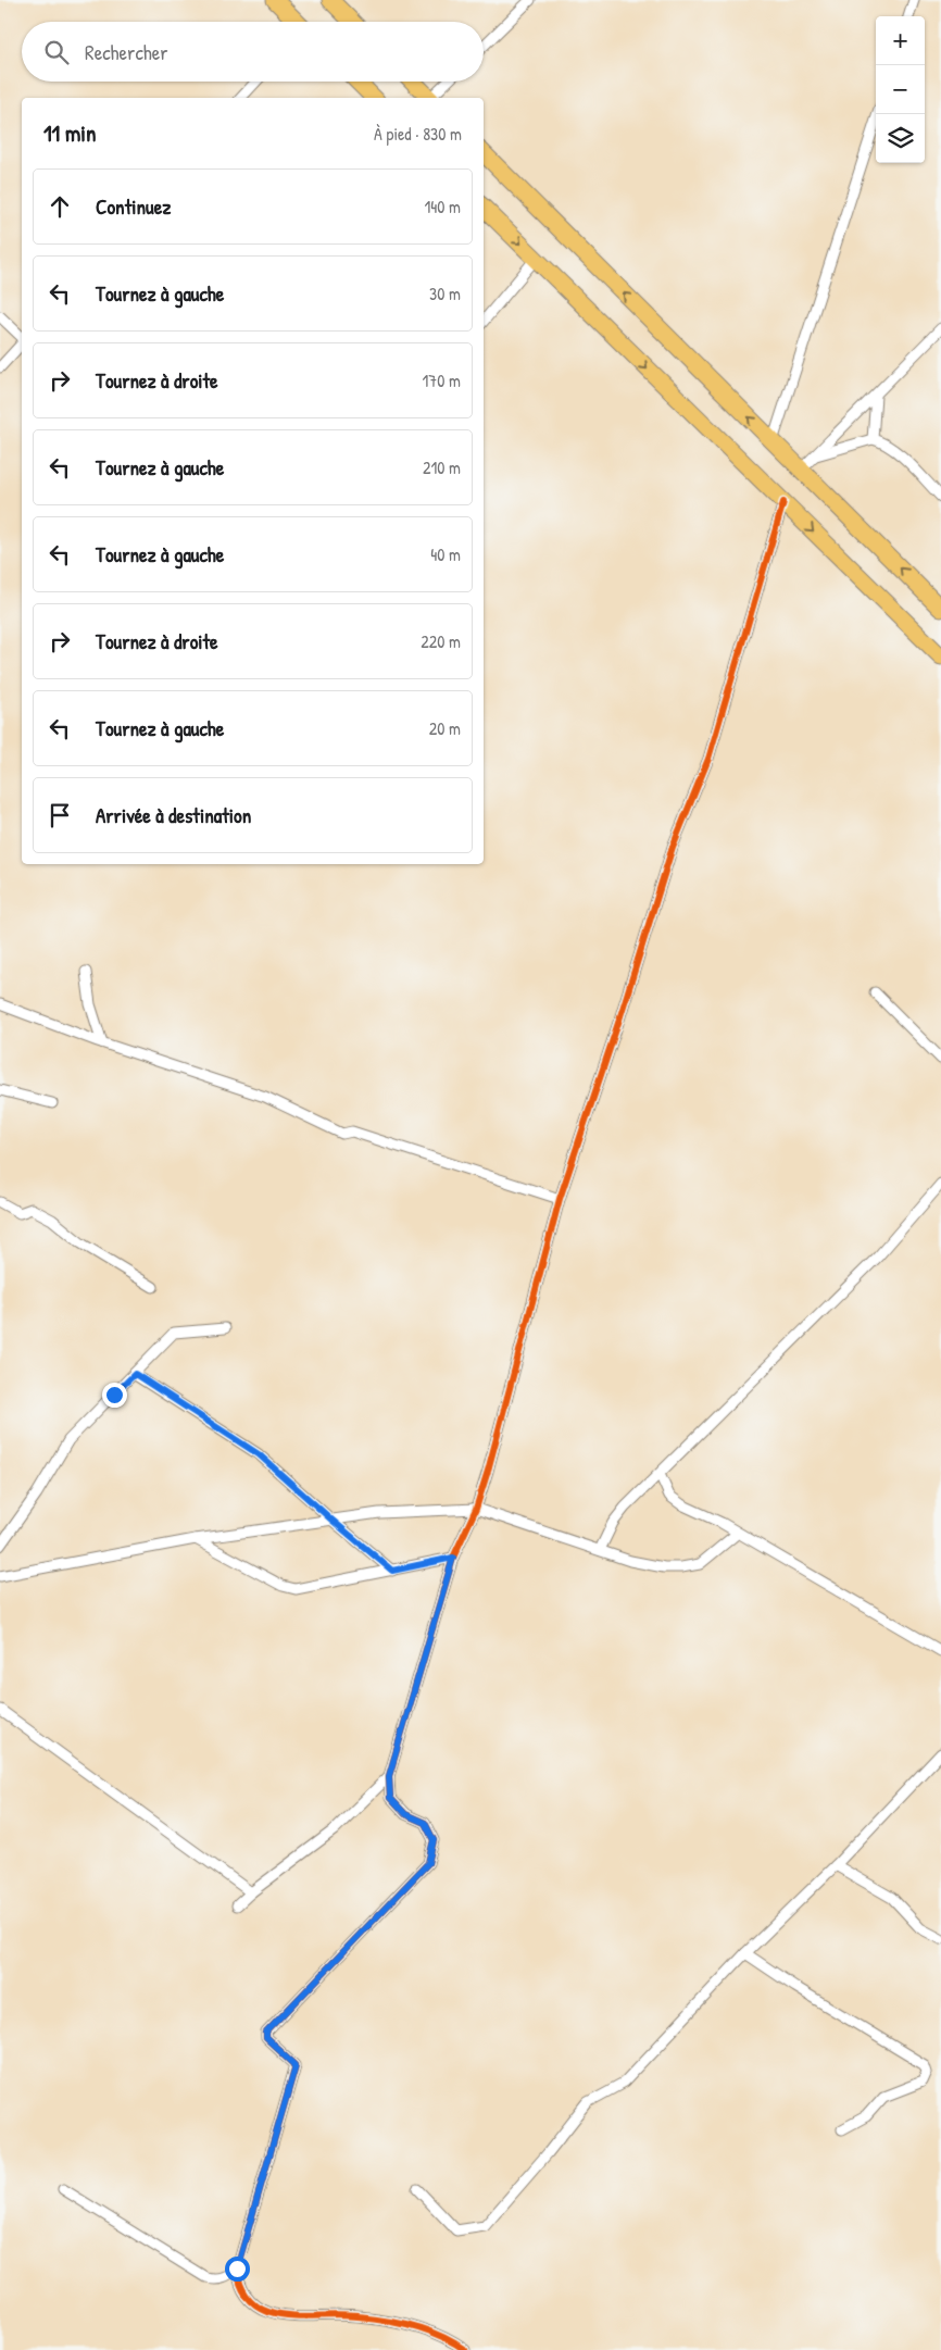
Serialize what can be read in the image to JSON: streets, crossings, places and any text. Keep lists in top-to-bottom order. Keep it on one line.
{"page":{"map_buttons":["+","−"],"search":"Rechercher","heading":["11 min","À pied · 830 m"],"list":[["Continuez","140 m"],["Tournez à gauche","30 m"],["Tournez à droite","170 m"],["Tournez à gauche","210 m"],["Tournez à gauche","40 m"],["Tournez à droite","220 m"],["Tournez à gauche","20 m"],"Arrivée à destination"]}}
